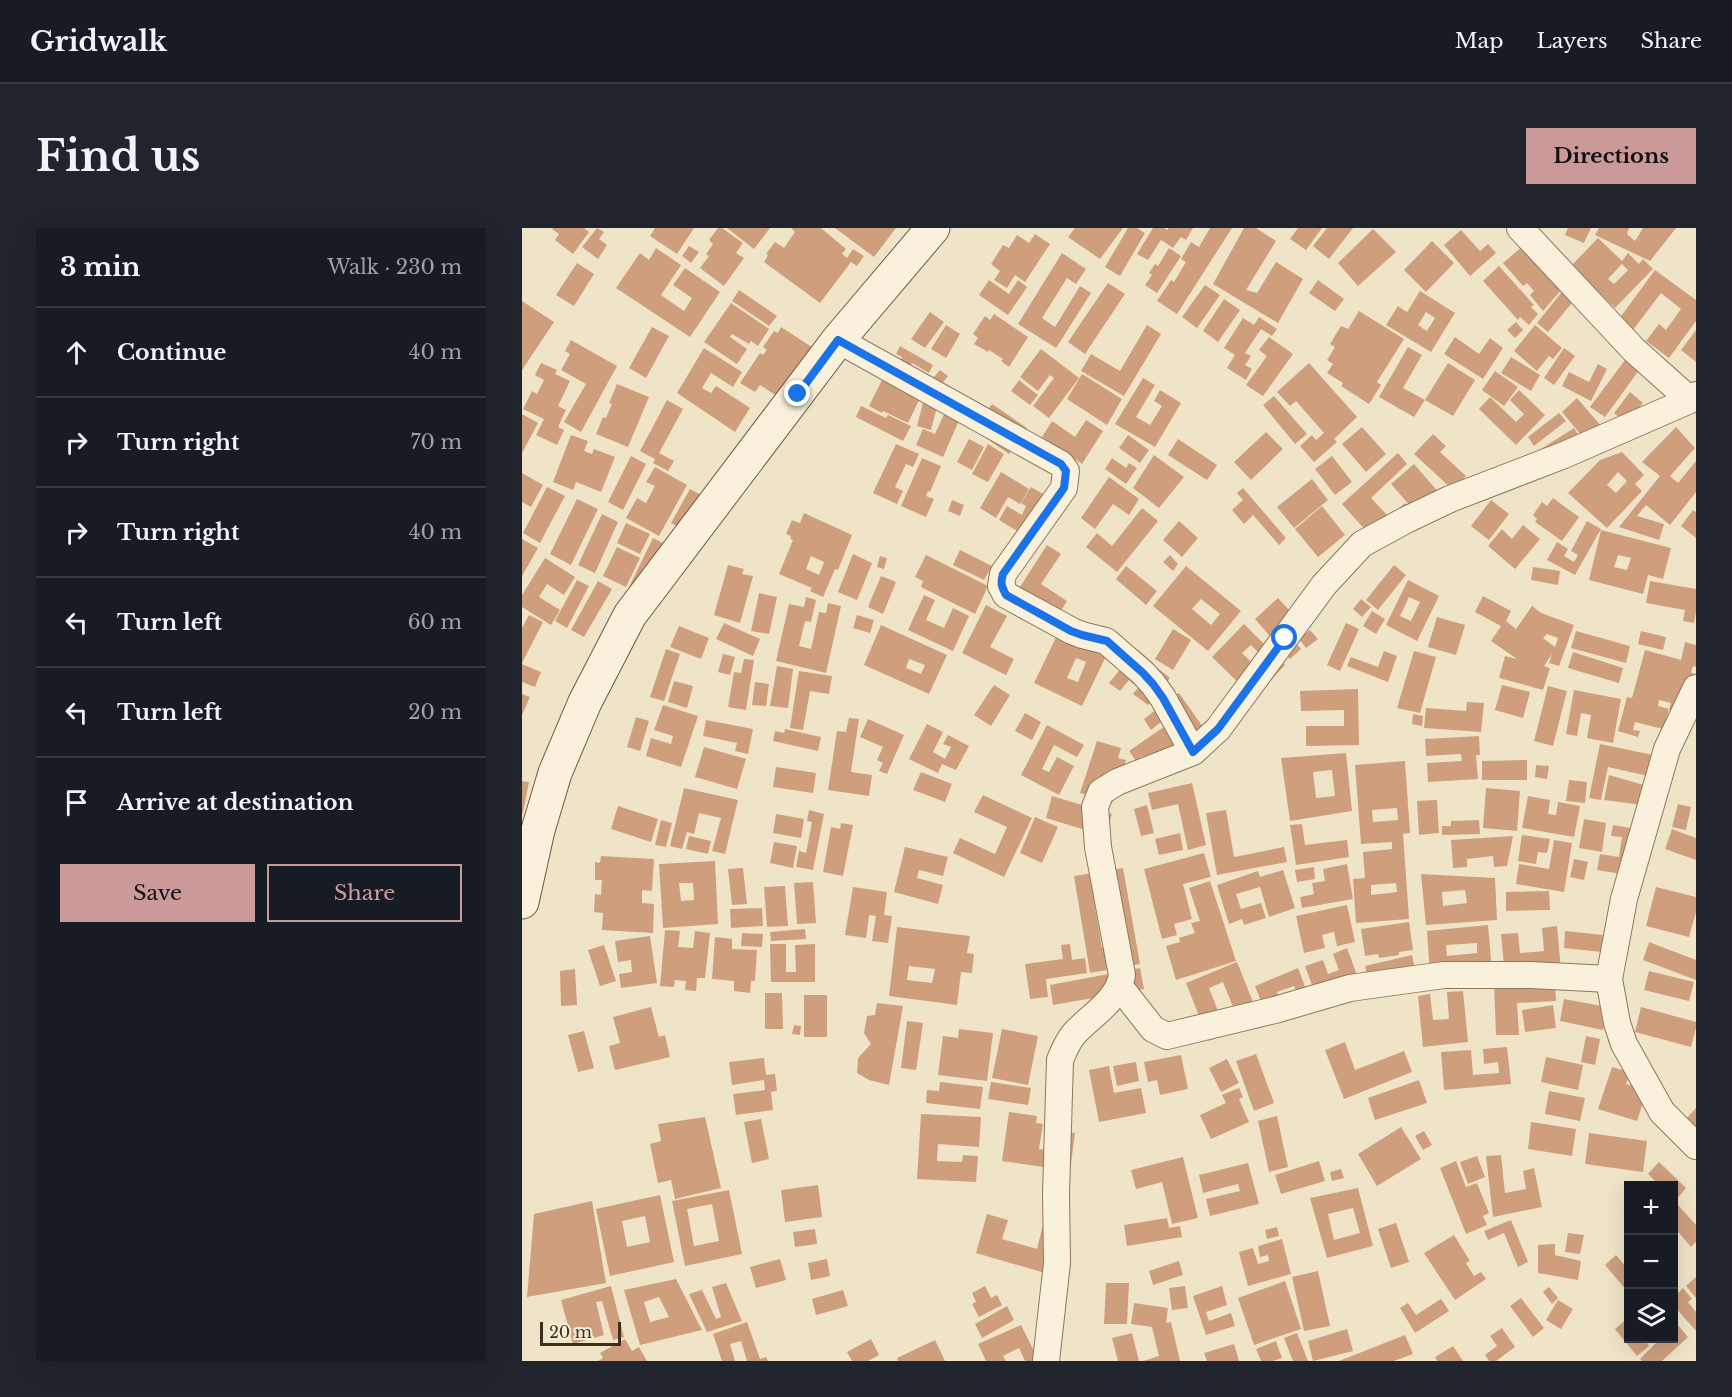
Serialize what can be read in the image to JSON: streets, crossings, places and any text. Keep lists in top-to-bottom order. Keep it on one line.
{"scale_bar":"20 m","page":{"header":"Gridwalk","nav":["Map","Layers","Share"],"buttons":["Directions",["Save","Share"]],"title":"Find us","heading":["3 min","Walk · 230 m"],"list":[["Continue","40 m"],["Turn right","70 m"],["Turn right","40 m"],["Turn left","60 m"],["Turn left","20 m"],"Arrive at destination"],"map_buttons":["+","−"],"scale":"20 m"}}
